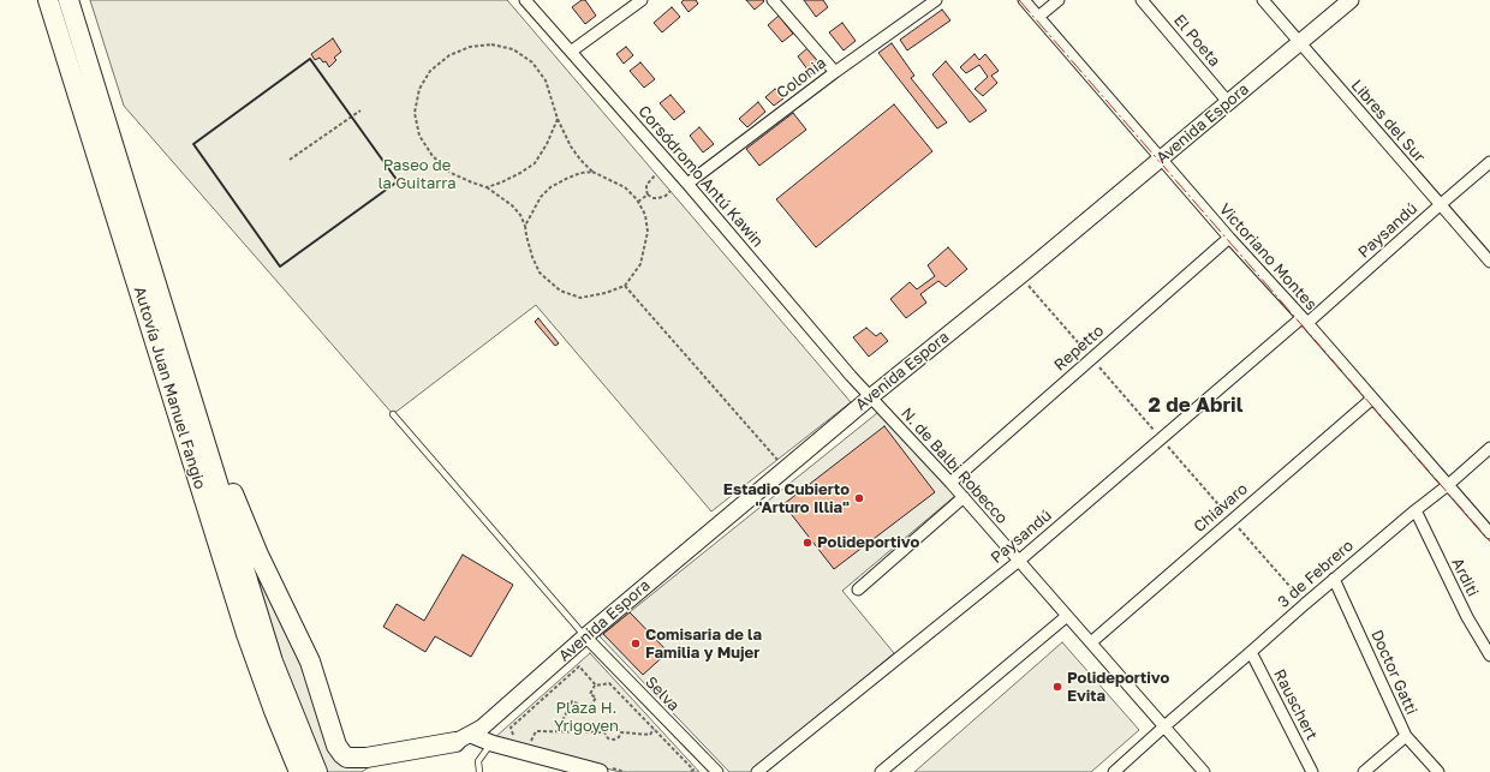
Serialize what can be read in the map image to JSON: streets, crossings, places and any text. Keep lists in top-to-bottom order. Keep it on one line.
{"streets":{"highway":["Autovía Juan Manuel Fangio"],"main road":["Avenida Espora"],"street":["El Poeta","Colonia","Libres del Sur","Corsódromo Antú Kawin","Paysandú","Victoriano Montes","Repetto","N. de Balbi Robecco","Chiavaro","3 de Febrero","Arditi","Doctor Gatti","Selva","Rauschert"]},"crossings":[["El Poeta","Avenida Espora"],["Colonia","Corsódromo Antú Kawin"],["Libres del Sur","Avenida Espora"],["Libres del Sur","Paysandú"],["Avenida Espora","Victoriano Montes"],["Avenida Espora","N. de Balbi Robecco"],["Avenida Espora","Selva"],["Corsódromo Antú Kawin","N. de Balbi Robecco"],["Paysandú","Victoriano Montes"],["Paysandú","N. de Balbi Robecco"],["Victoriano Montes","Repetto"],["Victoriano Montes","Chiavaro"],["Victoriano Montes","3 de Febrero"],["Repetto","N. de Balbi Robecco"],["N. de Balbi Robecco","Chiavaro"],["N. de Balbi Robecco","3 de Febrero"],["3 de Febrero","Arditi"],["3 de Febrero","Doctor Gatti"],["3 de Febrero","Rauschert"]],"districts":["2 de Abril"],"parks":["Paseo de la Guitarra","Plaza H. Yrigoyen"],"places":["Estadio Cubierto \"Arturo Illia\"","Polideportivo","Comisaria de la Familia y Mujer","Polideportivo Evita"]}
